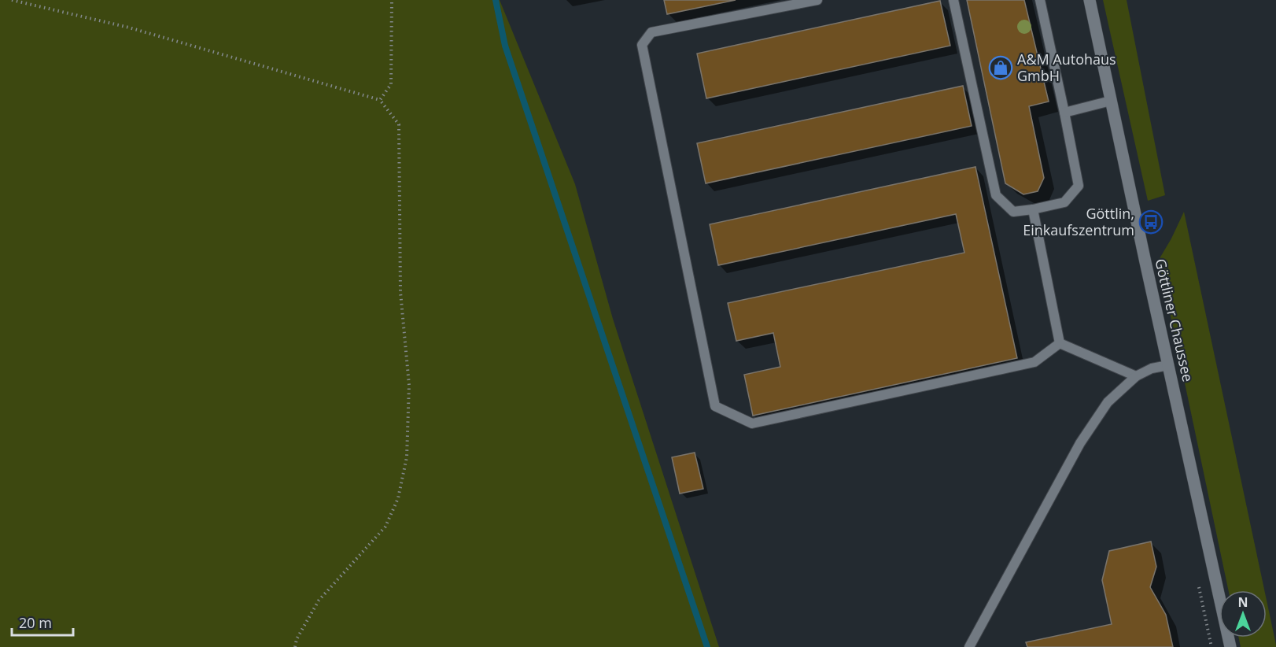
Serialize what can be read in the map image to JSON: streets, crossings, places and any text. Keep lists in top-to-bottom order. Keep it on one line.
{"streets":{"street":["Göttliner Chaussee"]},"places":{"shop":["A&M Autohaus GmbH"],"bus stop":["Göttlin, Einkaufszentrum"]},"scale_bar":"20 m","north":"top"}
